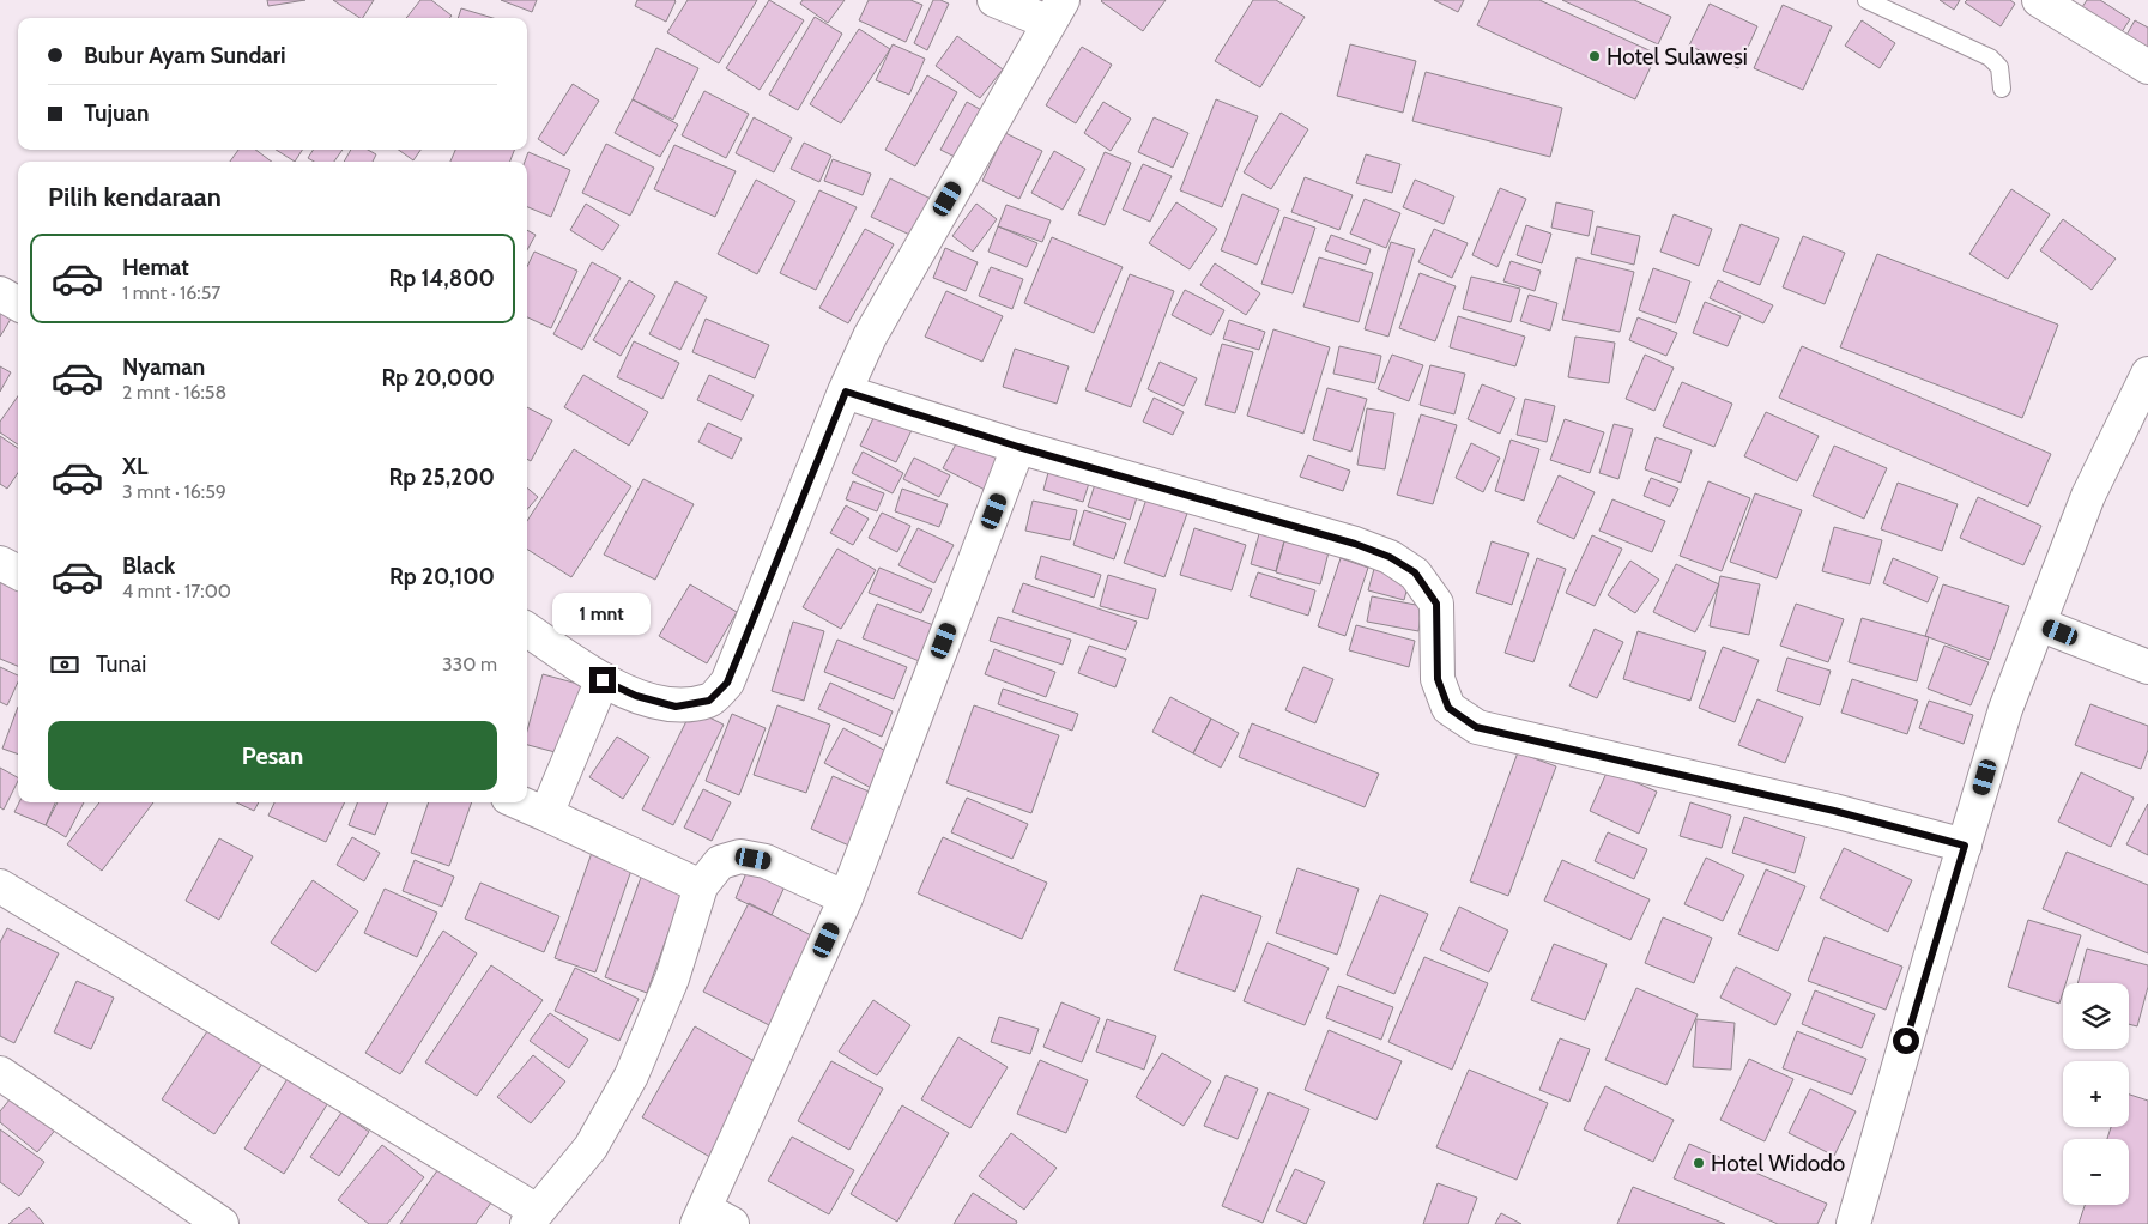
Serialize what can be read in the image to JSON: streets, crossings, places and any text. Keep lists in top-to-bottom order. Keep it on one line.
{"places":["Hotel Sulawesi","Hotel Widodo"],"page":{"banner":["Bubur Ayam Sundari","Tujuan"],"heading":"Pilih kendaraan","list":[{"name":"Hemat","note":"1 mnt · 16:57","value":"Rp 14,800"},{"name":"Nyaman","note":"2 mnt · 16:58","value":"Rp 20,000"},{"name":"XL","note":"3 mnt · 16:59","value":"Rp 25,200"},{"name":"Black","note":"4 mnt · 17:00","value":"Rp 20,100"}],"bubble":"1 mnt","pay":["Tunai","330 m"],"buttons":"Pesan","map_buttons":["+","−"]}}
